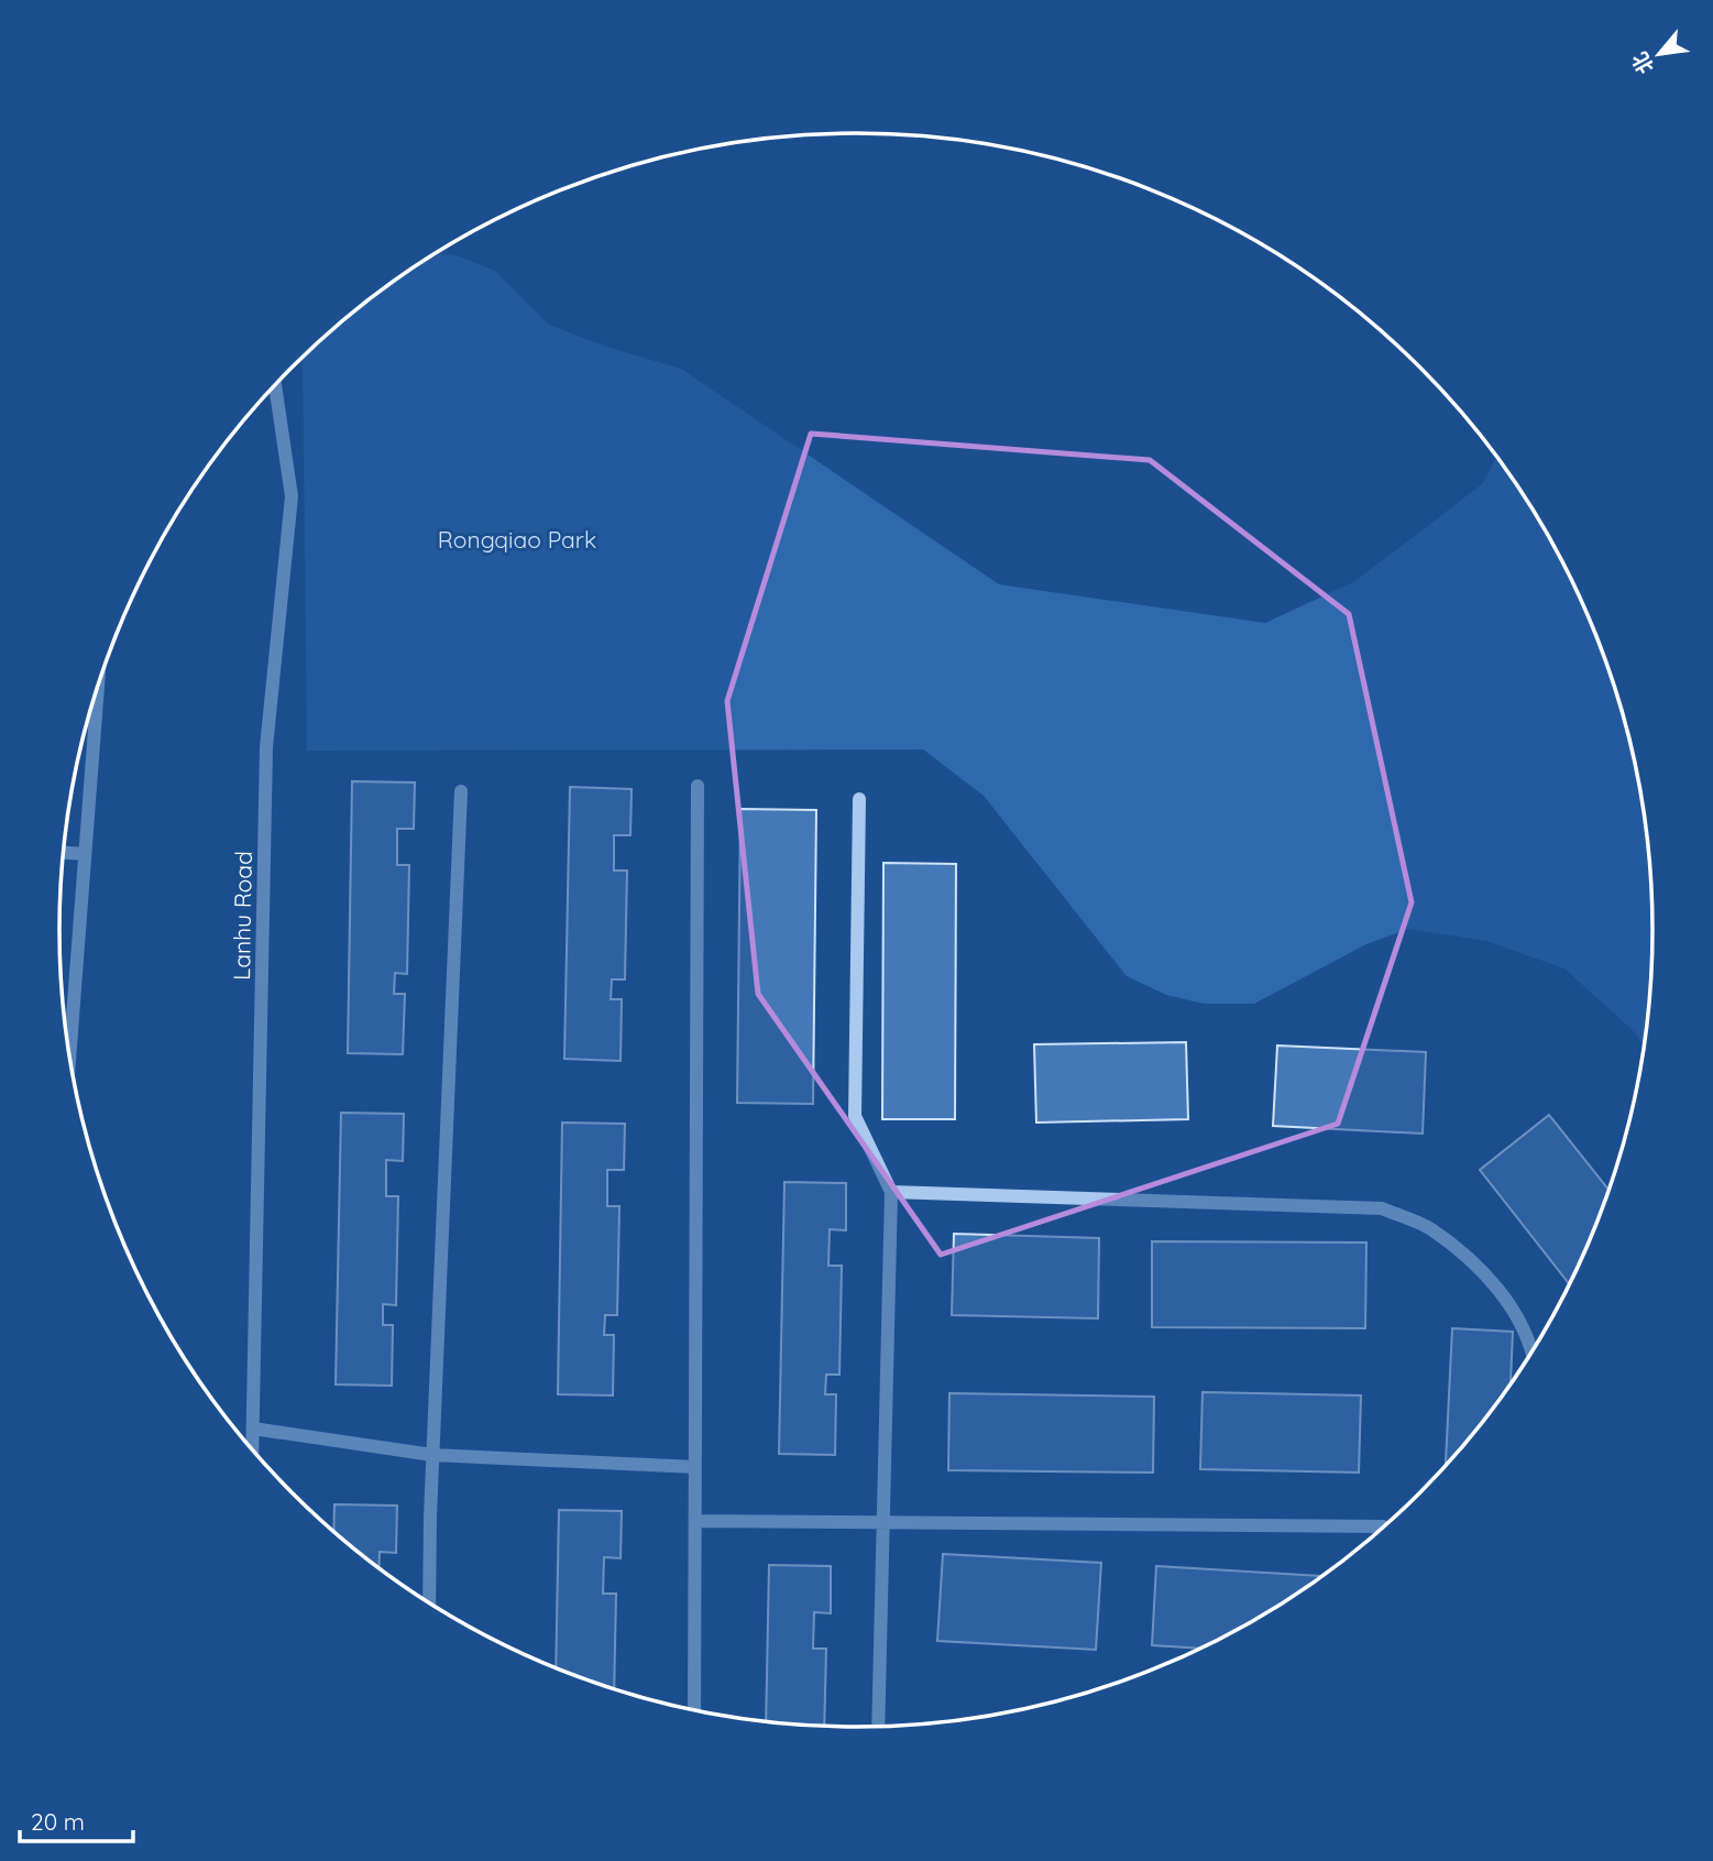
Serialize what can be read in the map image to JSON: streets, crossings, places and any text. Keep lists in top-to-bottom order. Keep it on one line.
{"streets":{"street":["Lanhu Road"]},"parks":["Rongqiao Park"],"scale_bar":"20 m","north":"bottom left"}
